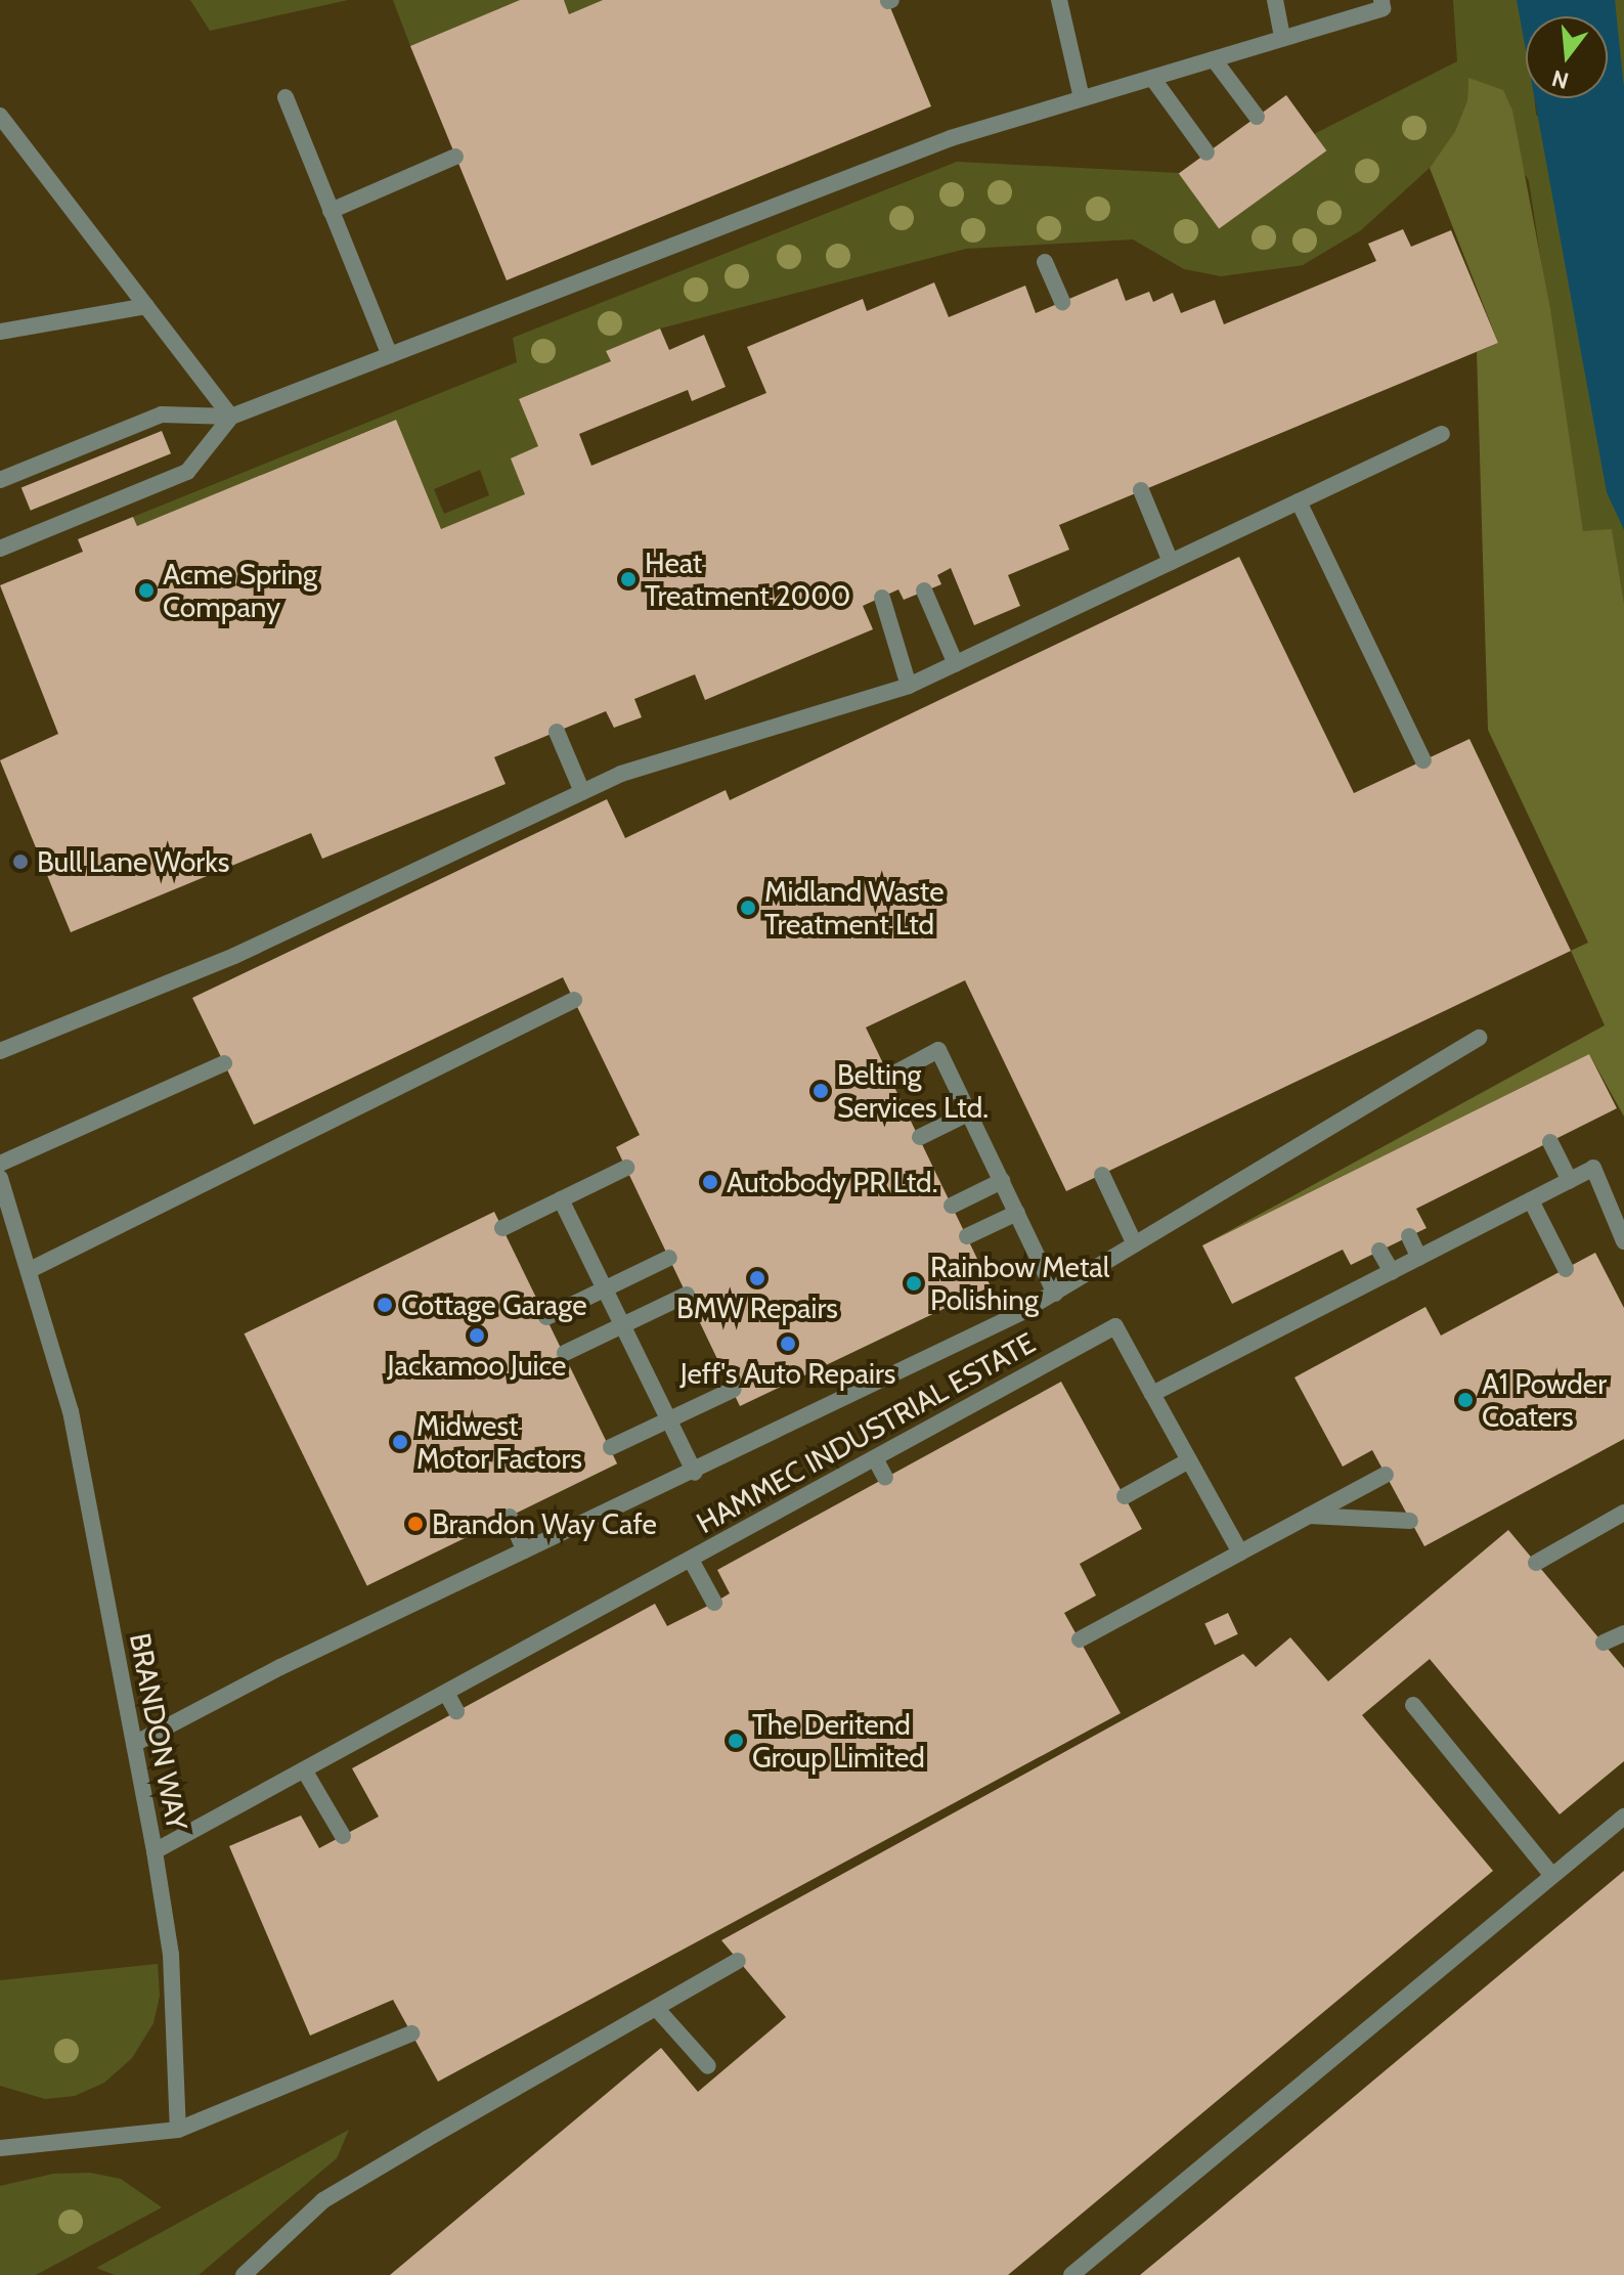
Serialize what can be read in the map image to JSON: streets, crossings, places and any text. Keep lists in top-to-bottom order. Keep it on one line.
{"streets":{"street":["HAMMEC INDUSTRIAL ESTATE","BRANDON WAY"]},"crossings":[["HAMMEC INDUSTRIAL ESTATE","BRANDON WAY"]],"places":["Heat Treatment 2000","Acme Spring Company","Bull Lane Works","Midland Waste Treatment Ltd","Belting Services Ltd.","Autobody PR Ltd.","BMW Repairs","Rainbow Metal Polishing","Cottage Garage","Jackamoo Juice","Jeff's Auto Repairs","A1 Powder Coaters","Midwest Motor Factors","Brandon Way Cafe","The Deritend Group Limited"],"north":"bottom"}
